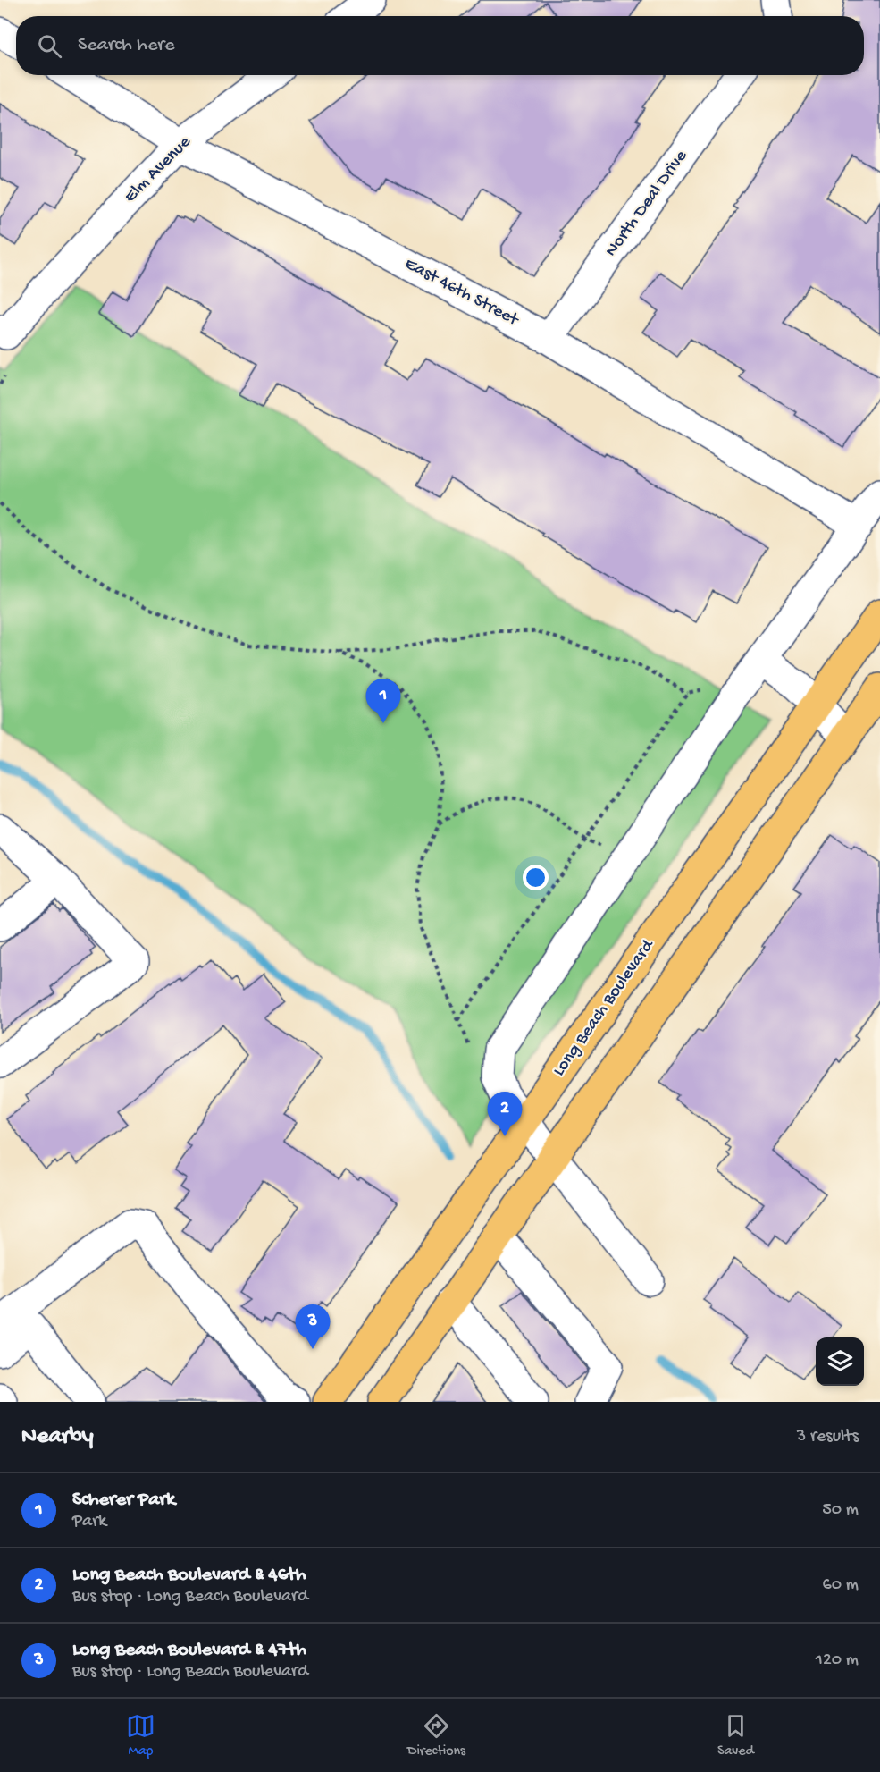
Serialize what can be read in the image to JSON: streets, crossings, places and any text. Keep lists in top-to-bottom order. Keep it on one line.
{"streets":{"main road":["Long Beach Boulevard"],"street":["Elm Avenue","North Deal Drive","East 46th Street"]},"crossings":[["Elm Avenue","East 46th Street"],["North Deal Drive","East 46th Street"]],"page":{"search":"Search here","pins":["1","2","3"],"heading":["Nearby","3 results"],"list":[{"mark":"1","name":"Scherer Park","note":"Park","value":"50 m"},{"mark":"2","name":"Long Beach Boulevard & 46th","note":"Bus stop · Long Beach Boulevard","value":"60 m"},{"mark":"3","name":"Long Beach Boulevard & 47th","note":"Bus stop · Long Beach Boulevard","value":"120 m"}],"nav":["Map","Directions","Saved"]}}
